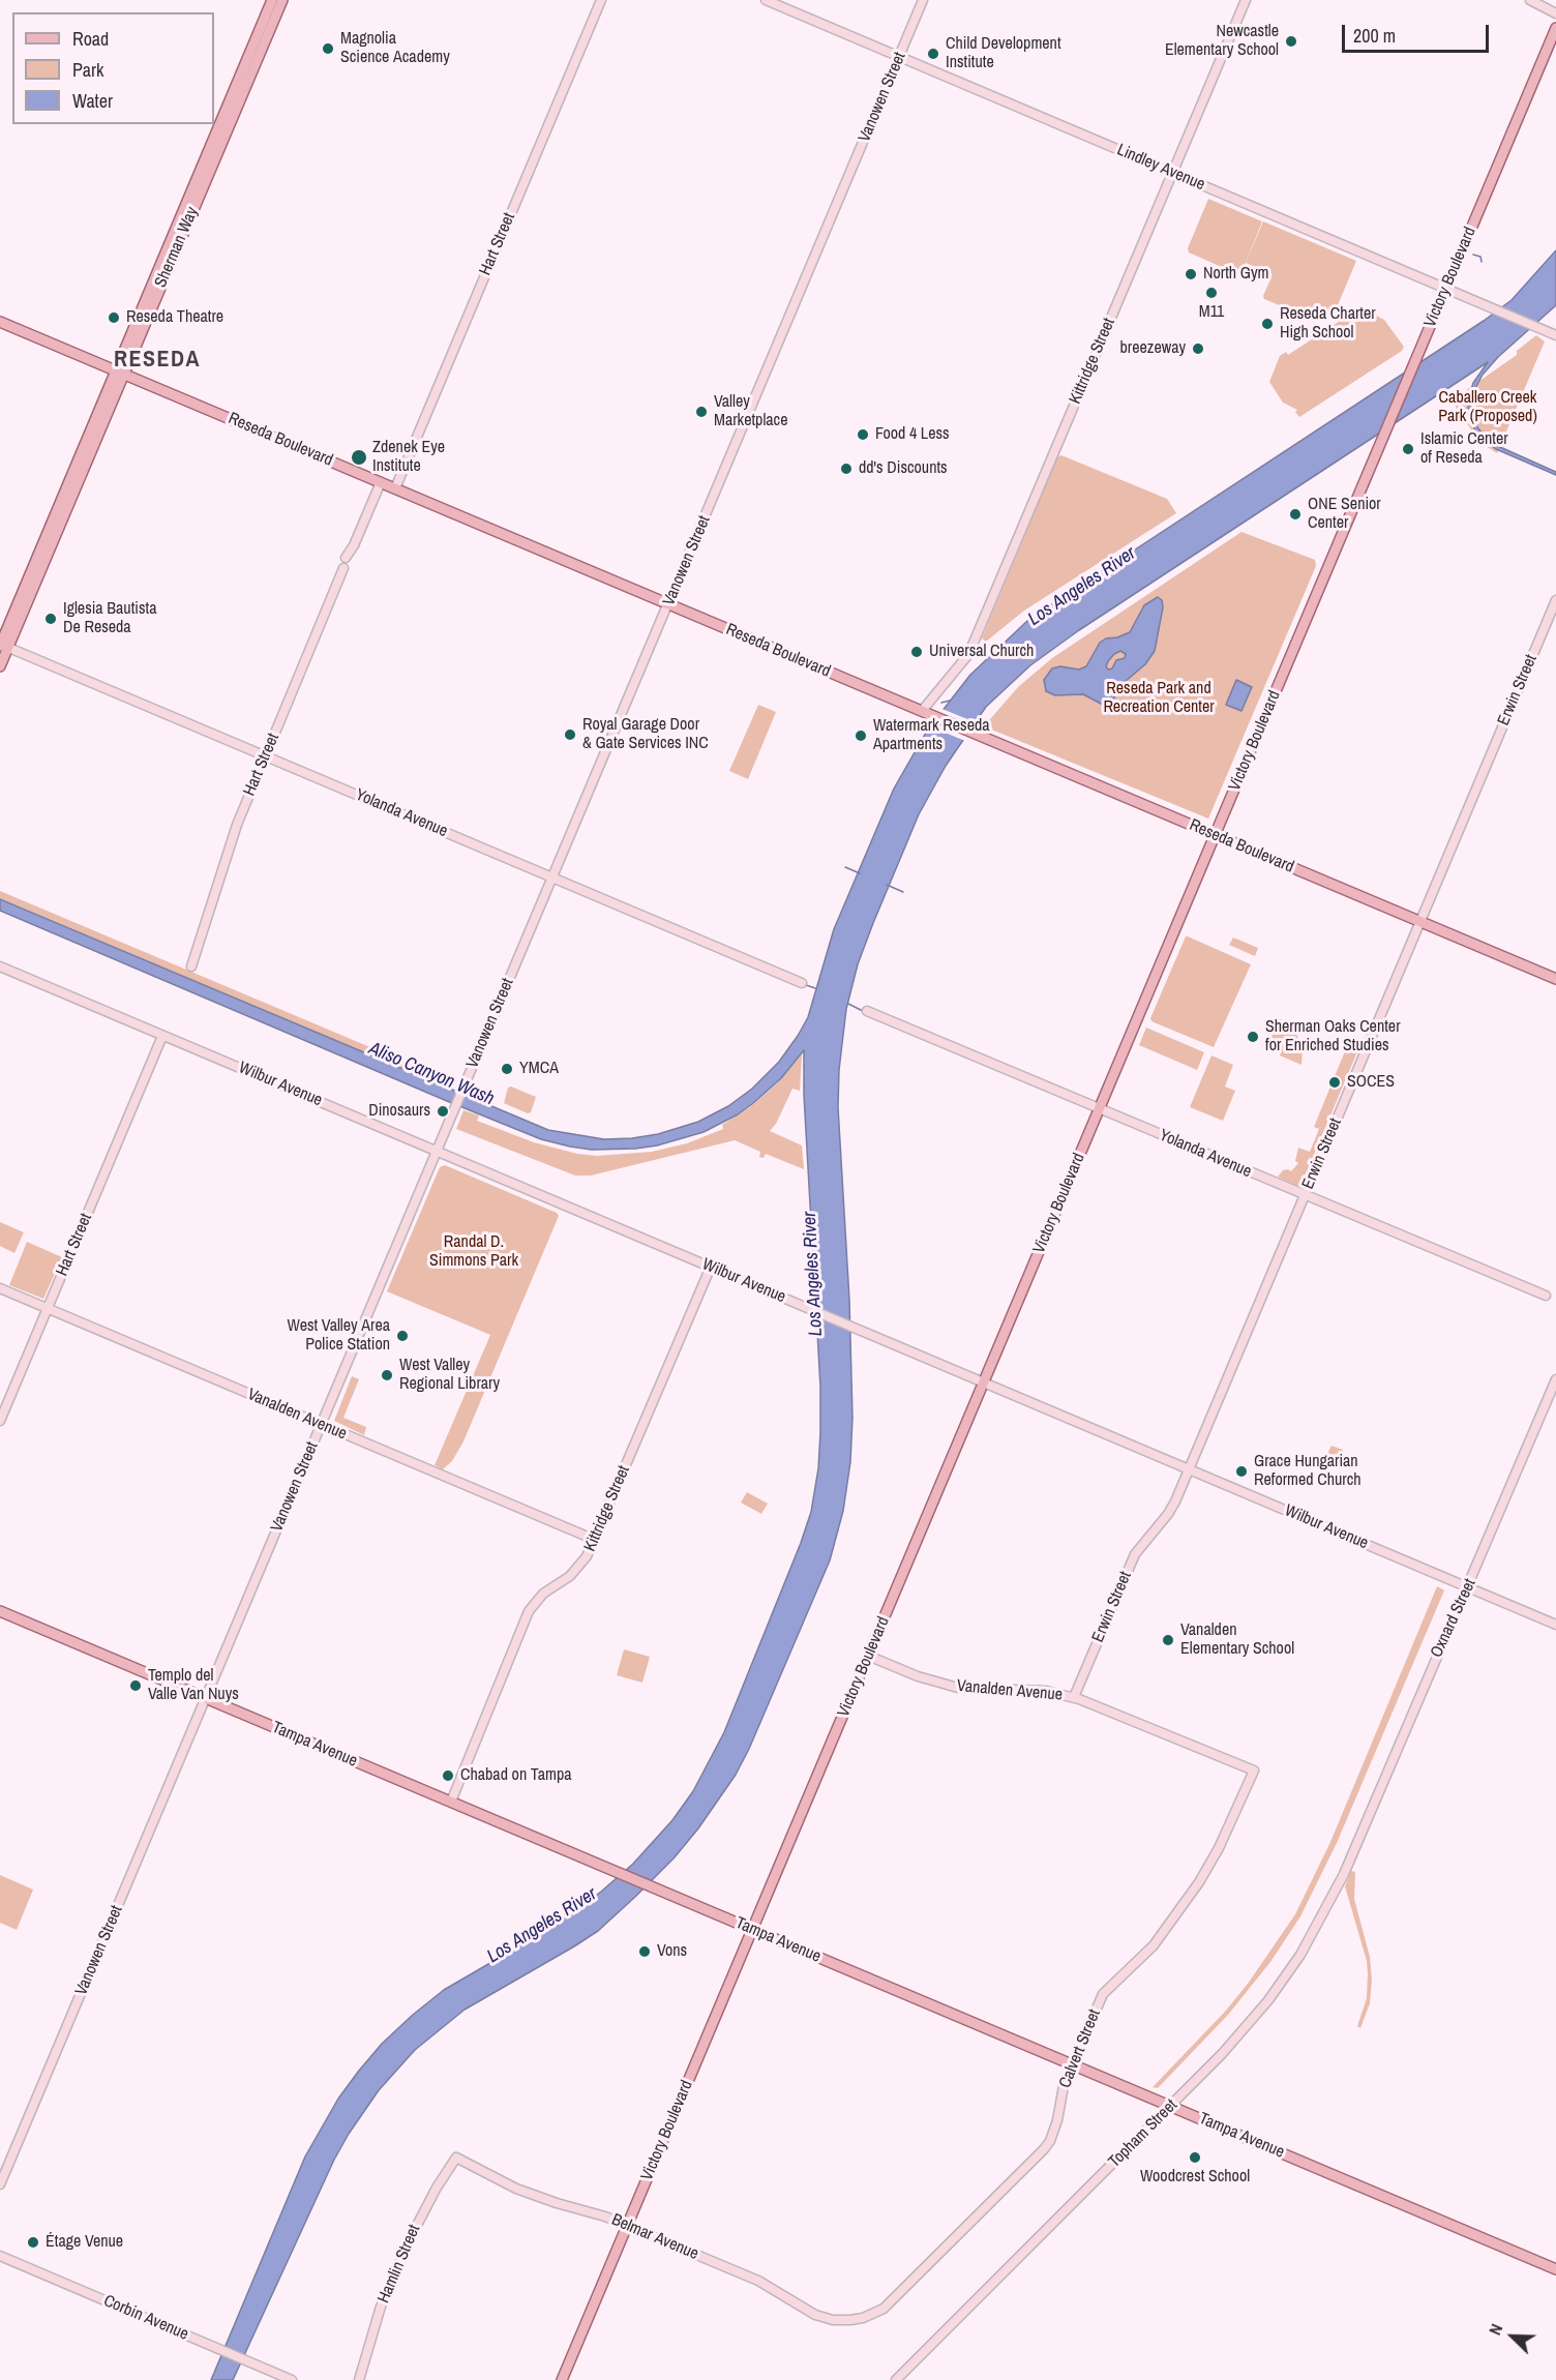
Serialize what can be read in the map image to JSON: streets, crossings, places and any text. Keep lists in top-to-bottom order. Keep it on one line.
{"streets":{"main road":["Sherman Way","Victory Boulevard","Reseda Boulevard","Tampa Avenue"],"street":["Vanowen Street","Lindley Avenue","Hart Street","Kittridge Street","Erwin Street","Yolanda Avenue","Wilbur Avenue","Vanalden Avenue","Oxnard Street","Calvert Street","Topham Street","Belmar Avenue","Hamlin Street","Corbin Avenue"]},"crossings":[["Vanowen Street","Lindley Avenue"],["Vanowen Street","Reseda Boulevard"],["Vanowen Street","Yolanda Avenue"],["Vanowen Street","Wilbur Avenue"],["Vanowen Street","Vanalden Avenue"],["Vanowen Street","Tampa Avenue"],["Lindley Avenue","Victory Boulevard"],["Lindley Avenue","Kittridge Street"],["Hart Street","Reseda Boulevard"],["Hart Street","Yolanda Avenue"],["Hart Street","Wilbur Avenue"],["Hart Street","Vanalden Avenue"],["Sherman Way","Reseda Boulevard"],["Sherman Way","Yolanda Avenue"],["Victory Boulevard","Reseda Boulevard"],["Victory Boulevard","Yolanda Avenue"],["Victory Boulevard","Wilbur Avenue"],["Victory Boulevard","Vanalden Avenue"],["Victory Boulevard","Tampa Avenue"],["Victory Boulevard","Belmar Avenue"],["Kittridge Street","Reseda Boulevard"],["Kittridge Street","Wilbur Avenue"],["Kittridge Street","Vanalden Avenue"],["Kittridge Street","Tampa Avenue"],["Reseda Boulevard","Erwin Street"],["Erwin Street","Yolanda Avenue"],["Erwin Street","Wilbur Avenue"],["Erwin Street","Vanalden Avenue"],["Wilbur Avenue","Oxnard Street"],["Vanalden Avenue","Calvert Street"],["Oxnard Street","Topham Street"],["Tampa Avenue","Calvert Street"],["Tampa Avenue","Topham Street"],["Calvert Street","Belmar Avenue"],["Belmar Avenue","Hamlin Street"]],"districts":["RESEDA"],"water":["Los Angeles River","Aliso Canyon Wash"],"parks":["Caballero Creek Park (Proposed)","Reseda Park and Recreation Center","Randal D. Simmons Park"],"places":["Newcastle Elementary School","Magnolia Science Academy","Child Development Institute","North Gym","M11","Reseda Theatre","Reseda Charter High School","breezeway","Valley Marketplace","Food 4 Less","Islamic Center of Reseda","Zdenek Eye Institute","dd's Discounts","ONE Senior Center","Iglesia Bautista De Reseda","Universal Church","Royal Garage Door & Gate Services INC","Watermark Reseda Apartments","Sherman Oaks Center for Enriched Studies","YMCA","SOCES","Dinosaurs","West Valley Area Police Station","West Valley Regional Library","Grace Hungarian Reformed Church","Vanalden Elementary School","Templo del Valle Van Nuys","Chabad on Tampa","Vons","Woodcrest School","Étage Venue"],"legend":["Road","Park","Water"],"scale_bar":"200 m","north":"top left"}
